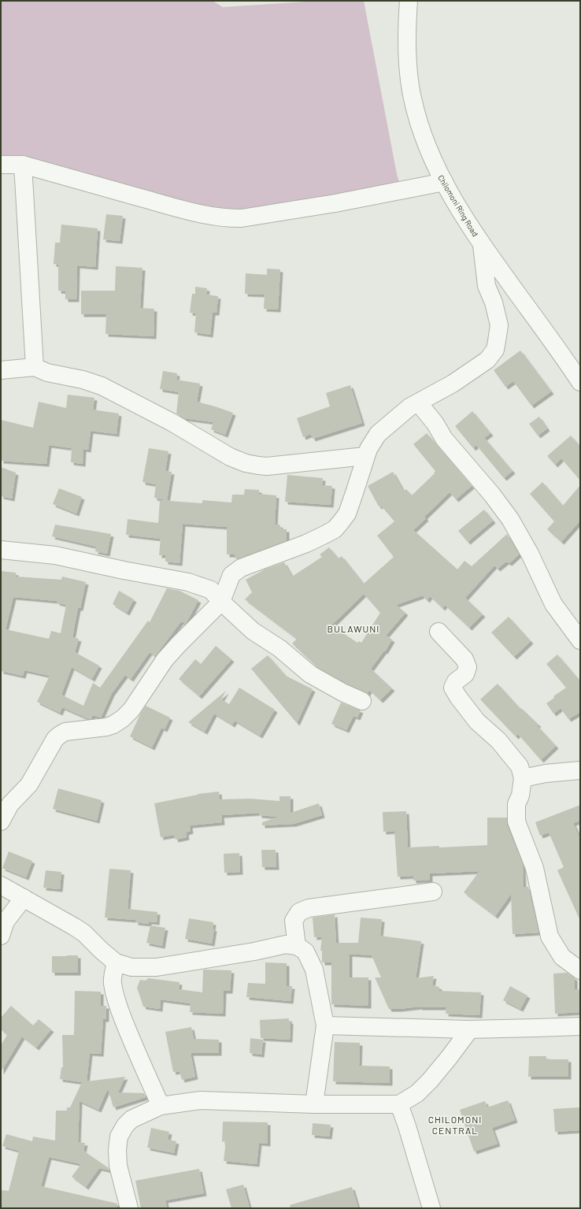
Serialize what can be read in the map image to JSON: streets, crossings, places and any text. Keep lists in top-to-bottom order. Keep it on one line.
{"streets":{"street":["Chilomoni Ring Road"]},"districts":["BULAWUNI","CHILOMONI CENTRAL"]}
